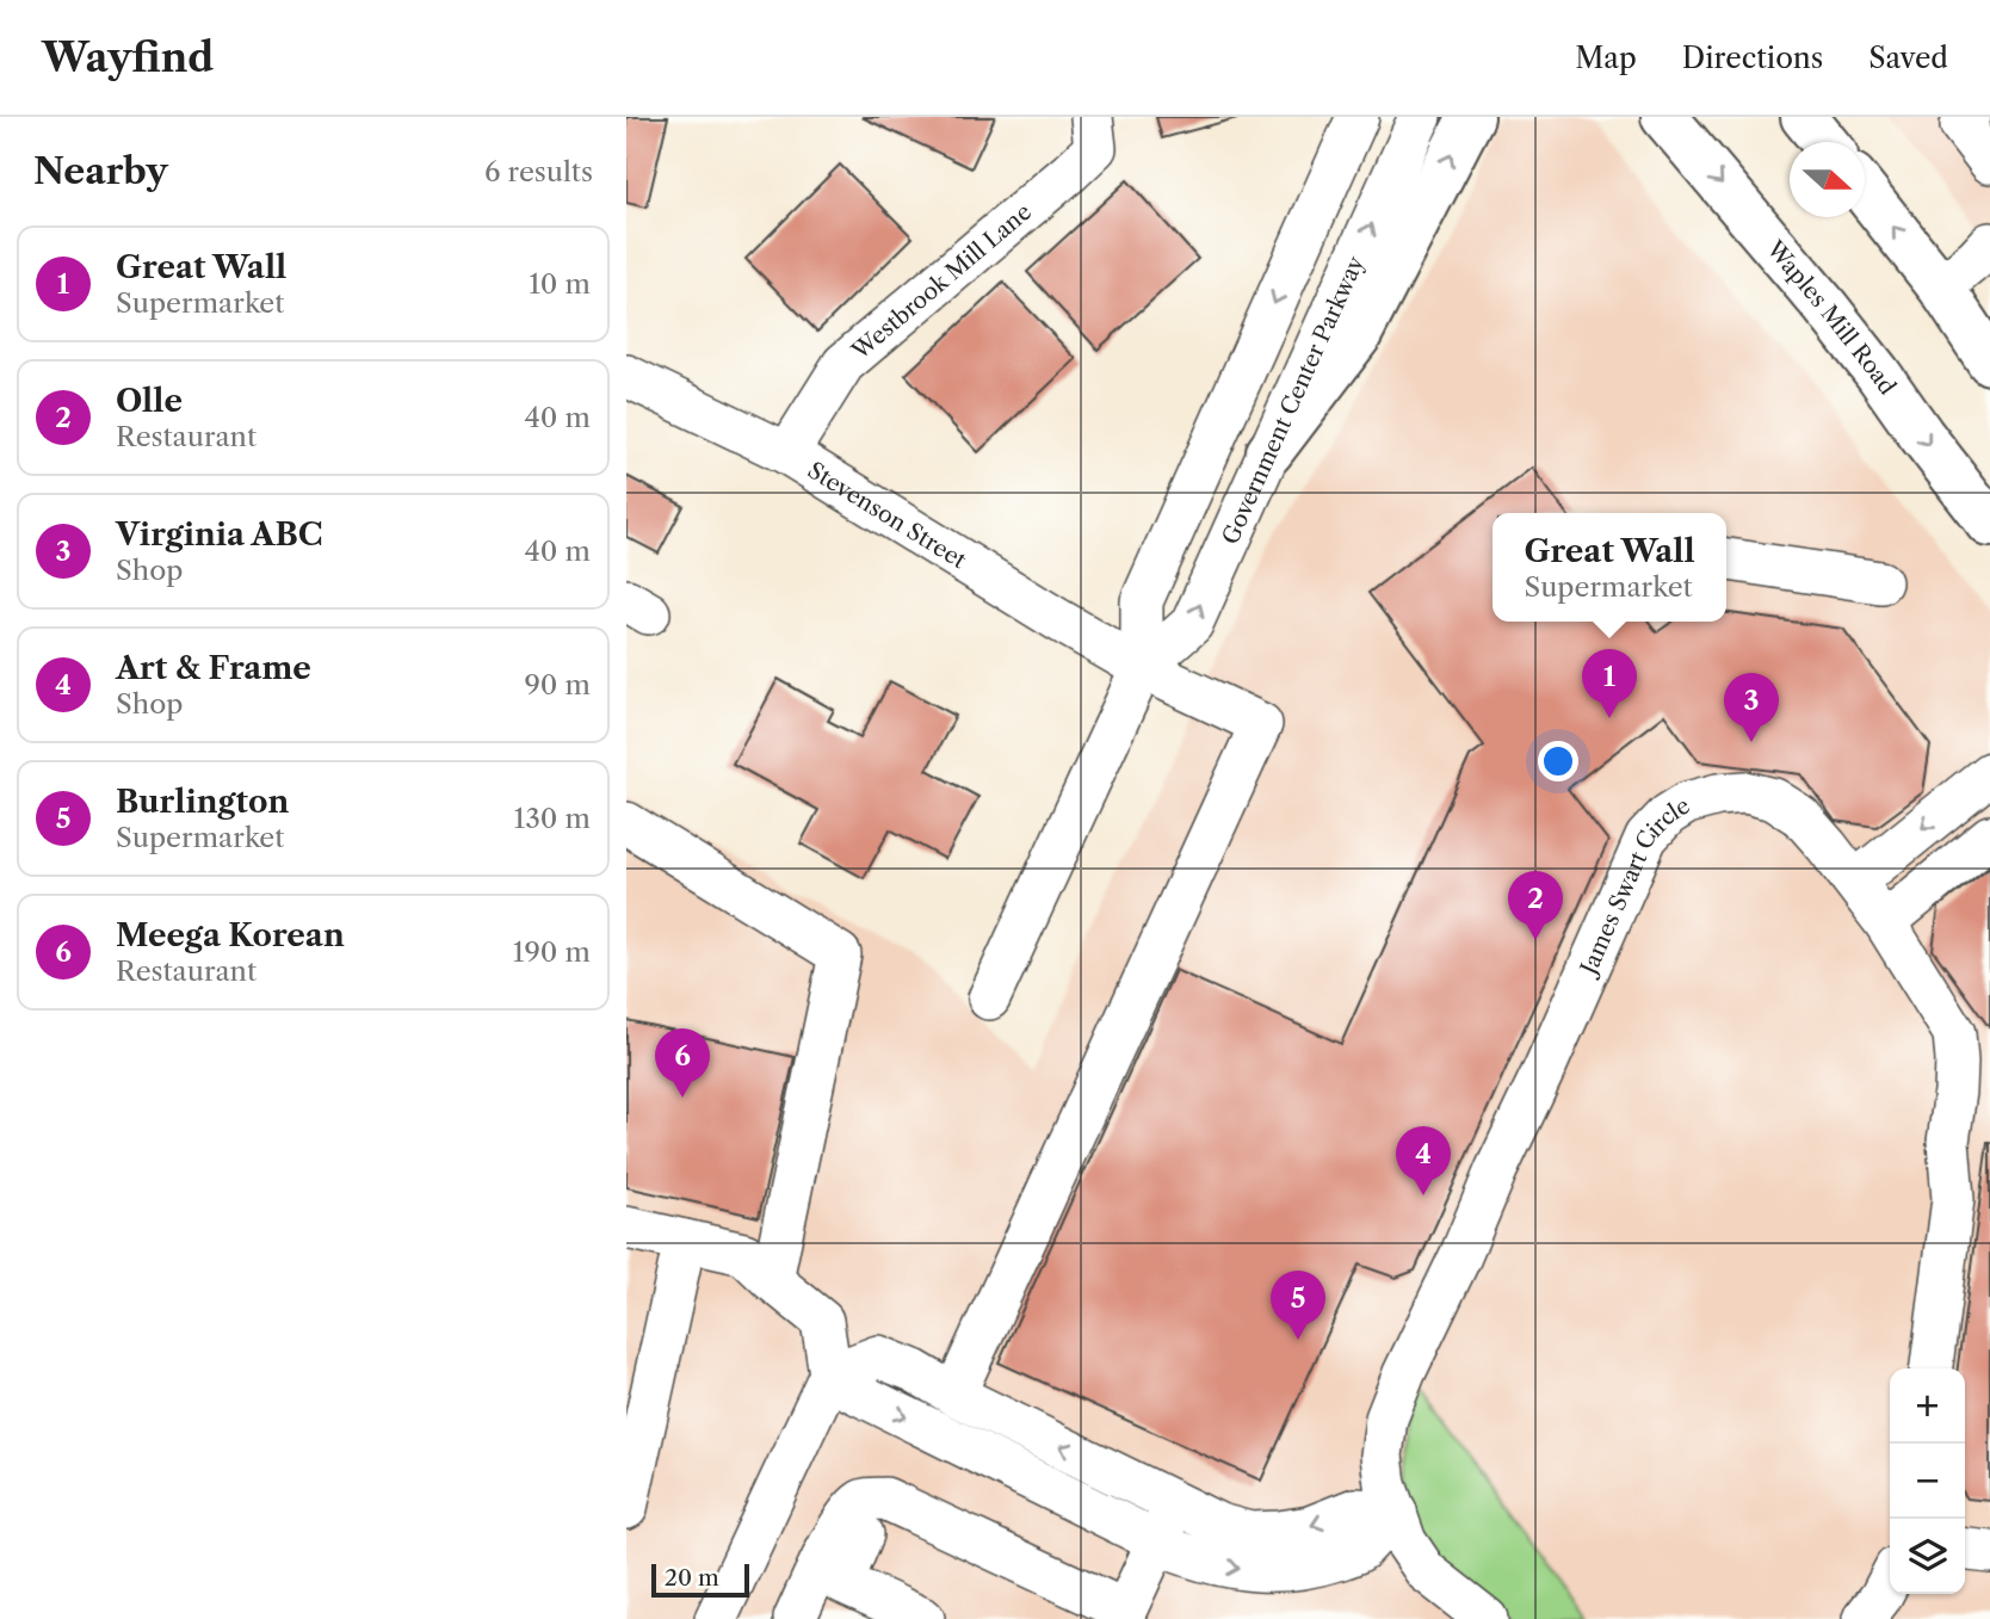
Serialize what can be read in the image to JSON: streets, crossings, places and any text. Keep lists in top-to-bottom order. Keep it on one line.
{"streets":{"main road":["Waples Mill Road"],"street":["Westbrook Mill Lane","Government Center Parkway","Stevenson Street","James Swart Circle"]},"crossings":[["Westbrook Mill Lane","Stevenson Street"],["Government Center Parkway","Stevenson Street"]],"scale_bar":"20 m","north":"right","page":{"header":"Wayfind","nav":["Map","Directions","Saved"],"heading":["Nearby","6 results"],"list":[{"mark":"1","name":"Great Wall","note":"Supermarket","value":"10 m"},{"mark":"2","name":"Olle","note":"Restaurant","value":"40 m"},{"mark":"3","name":"Virginia ABC","note":"Shop","value":"40 m"},{"mark":"4","name":"Art & Frame","note":"Shop","value":"90 m"},{"mark":"5","name":"Burlington","note":"Supermarket","value":"130 m"},{"mark":"6","name":"Meega Korean","note":"Restaurant","value":"190 m"}],"popup":["Great Wall","Supermarket"],"pins":["1","3","2","6","4","5"],"map_buttons":["+","−"],"scale":"20 m"}}
